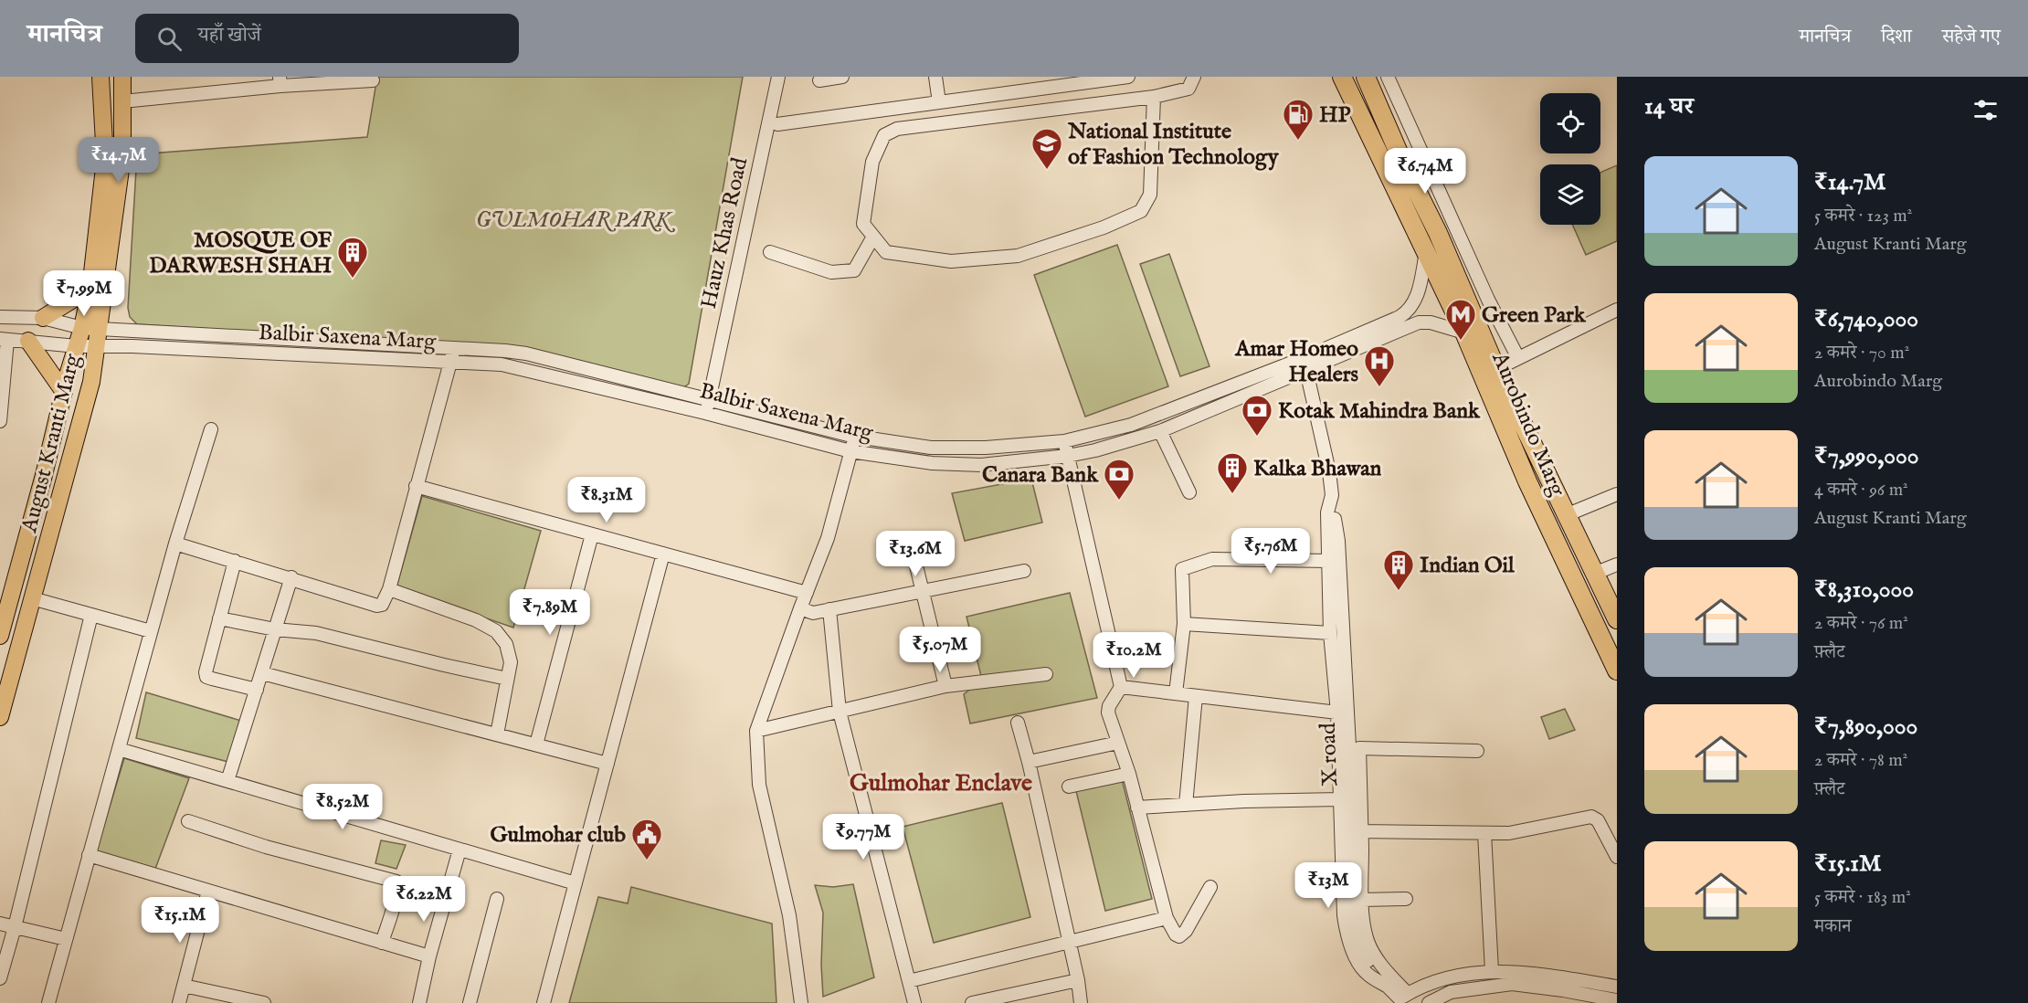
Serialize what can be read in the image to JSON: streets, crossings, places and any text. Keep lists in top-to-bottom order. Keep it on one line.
{"streets":{"highway":["Aurobindo Marg"],"main road":["August Kranti Marg"],"street":["Hauz Khas Road","Balbir Saxena Marg","X road"]},"crossings":[["Hauz Khas Road","Balbir Saxena Marg"],["Balbir Saxena Marg","Aurobindo Marg"],["Balbir Saxena Marg","August Kranti Marg"],["Balbir Saxena Marg","X road"]],"districts":["Gulmohar Enclave"],"parks":["GULMOHAR PARK"],"places":{"fuel station":["HP"],"school or university":["National Institute of Fashion Technology"],"building":["MOSQUE OF DARWESH SHAH","Kalka Bhawan","Indian Oil"],"metro station":["Green Park"],"hospital":["Amar Homeo Healers"],"bank":["Kotak Mahindra Bank","Canara Bank"],"public building":["Gulmohar club"]},"page":{"header":"मानचित्र","search":"यहाँ खोजें","nav":["मानचित्र","दिशा","सहेजे गए"],"heading":"14 घर","price":["₹14.7M","₹6.74M","₹7.99M","₹8.31M","₹5.76M","₹13.6M","₹7.89M","₹5.07M","₹10.2M","₹8.52M","₹9.77M","₹13M","₹6.22M","₹15.1M"],"list":[{"name":"₹14.7M","note":"5 कमरे · 123 m² · August Kranti Marg"},{"name":"₹6,740,000","note":"2 कमरे · 70 m² · Aurobindo Marg"},{"name":"₹7,990,000","note":"4 कमरे · 96 m² · August Kranti Marg"},{"name":"₹8,310,000","note":"2 कमरे · 76 m² · फ़्लैट"},{"name":"₹7,890,000","note":"2 कमरे · 78 m² · फ़्लैट"},{"name":"₹15.1M","note":"5 कमरे · 183 m² · मकान"}]}}
